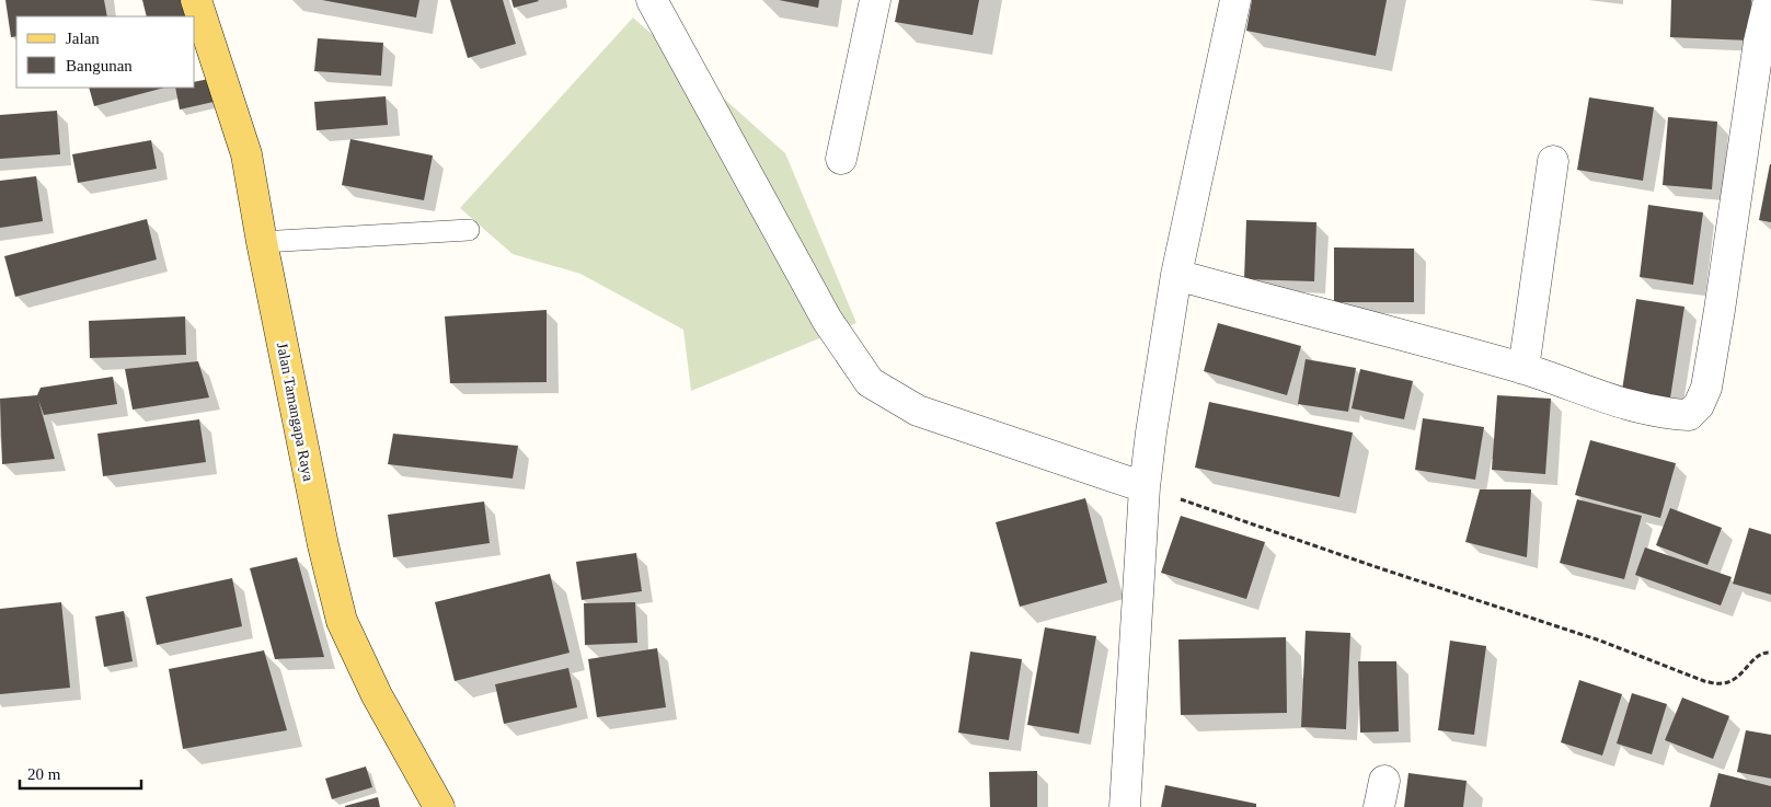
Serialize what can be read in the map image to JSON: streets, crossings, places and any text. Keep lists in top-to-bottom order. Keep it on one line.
{"streets":{"main road":["Jalan Tamangapa Raya"]},"legend":["Jalan","Bangunan"],"scale_bar":"20 m"}
